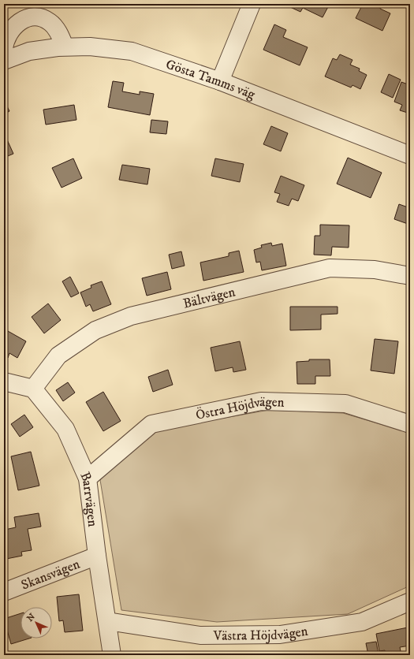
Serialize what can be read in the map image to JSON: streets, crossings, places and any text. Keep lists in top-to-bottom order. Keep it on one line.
{"streets":{"street":["Gösta Tamms väg","Bältvägen","Östra Höjdvägen","Barrvägen","Skansvägen","Västra Höjdvägen"]},"crossings":[["Bältvägen","Barrvägen"],["Östra Höjdvägen","Barrvägen"],["Barrvägen","Skansvägen"],["Barrvägen","Västra Höjdvägen"]],"north":"top left"}
